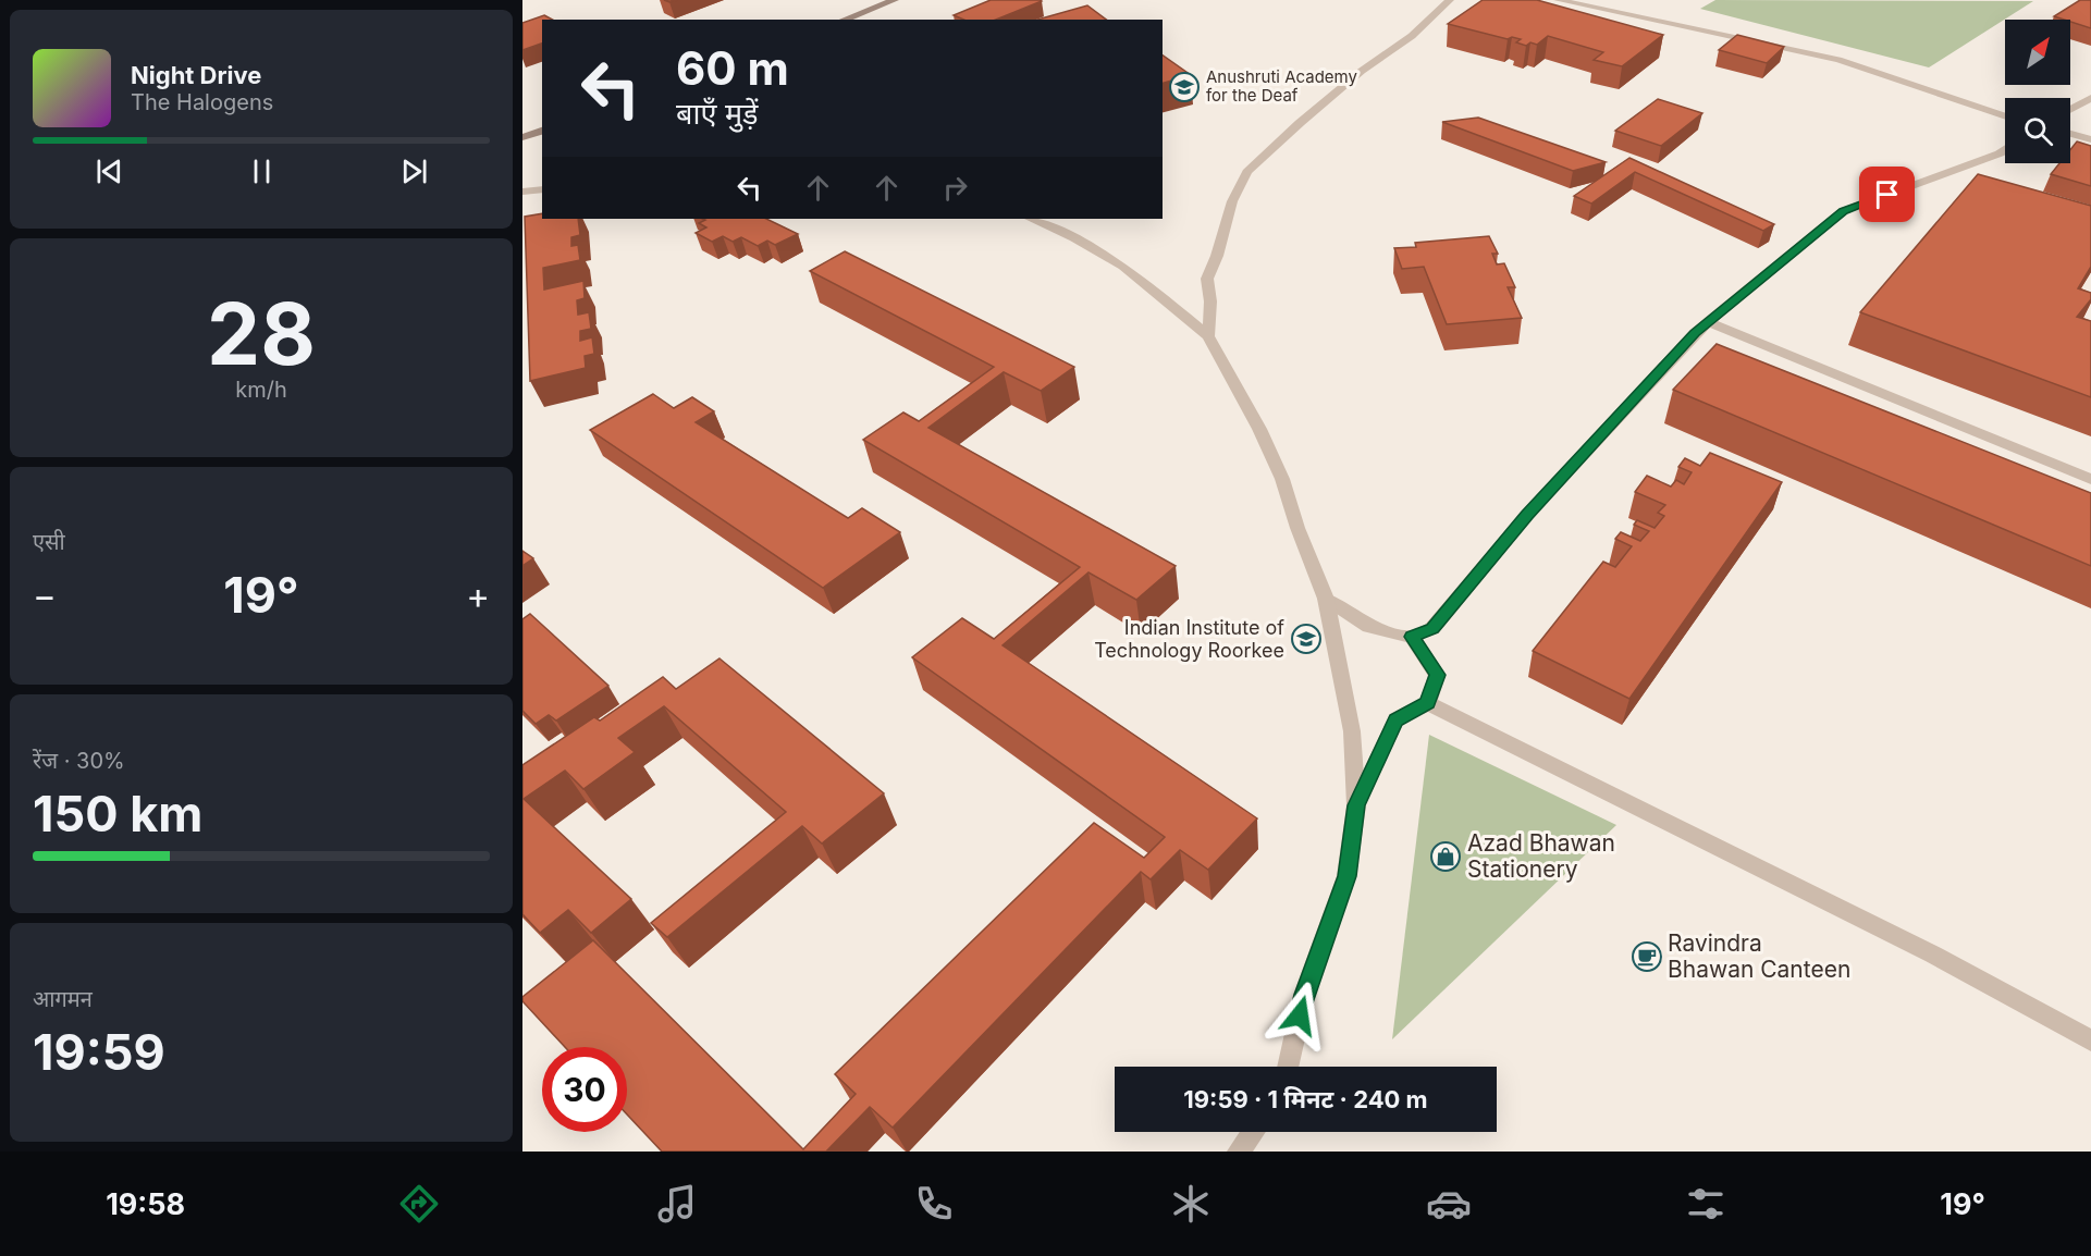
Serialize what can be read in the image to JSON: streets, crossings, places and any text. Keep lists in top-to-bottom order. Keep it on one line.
{"places":{"school or university":["Anushruti Academy for the Deaf","Indian Institute of Technology Roorkee"],"shop":["Azad Bhawan Stationery"],"cafe":["Ravindra Bhawan Canteen"]},"north":"top right","page":{"turn":["60 m","बाएँ मुड़ें"],"song":["Night Drive","The Halogens"],"tile":[["28","km/h"],"एसी",["रेंज · 30%","150 km"],["आगमन","19:59"]],"heat":["−","19°","+"],"limit":"30","trip":"19:59 · 1 मिनट · 240 m","tabs":["19:58","19°"]}}
